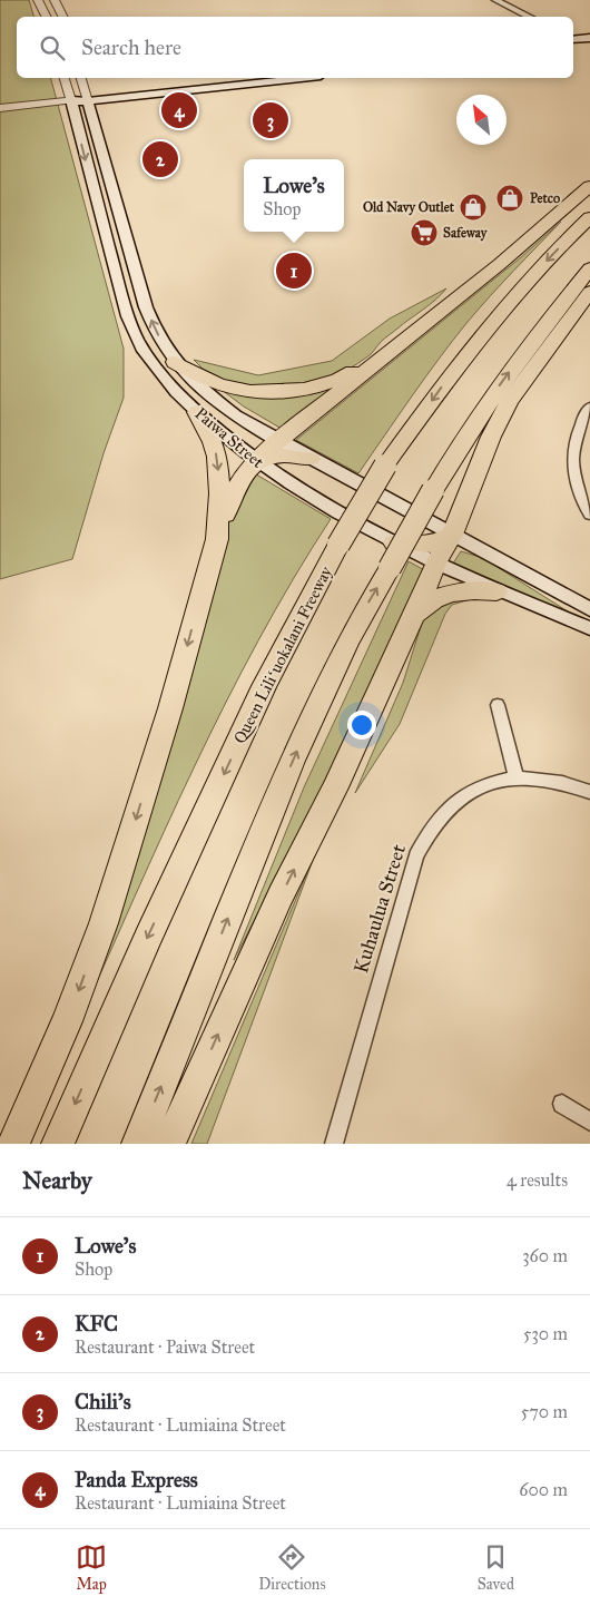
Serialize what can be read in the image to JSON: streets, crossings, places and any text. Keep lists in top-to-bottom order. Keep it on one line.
{"streets":{"highway":["Queen Liliʻuokalani Freeway"],"main road":["Paiwa Street"],"street":["Kuhaulua Street"]},"places":{"shop":["Petco","Old Navy Outlet"],"supermarket":["Safeway"]},"north":"top left","page":{"search":"Search here","pins":["4","3","2","1"],"popup":["Lowe's","Shop"],"heading":["Nearby","4 results"],"list":[{"mark":"1","name":"Lowe's","note":"Shop","value":"360 m"},{"mark":"2","name":"KFC","note":"Restaurant · Paiwa Street","value":"530 m"},{"mark":"3","name":"Chili's","note":"Restaurant · Lumiaina Street","value":"570 m"},{"mark":"4","name":"Panda Express","note":"Restaurant · Lumiaina Street","value":"600 m"}],"nav":["Map","Directions","Saved"]}}
